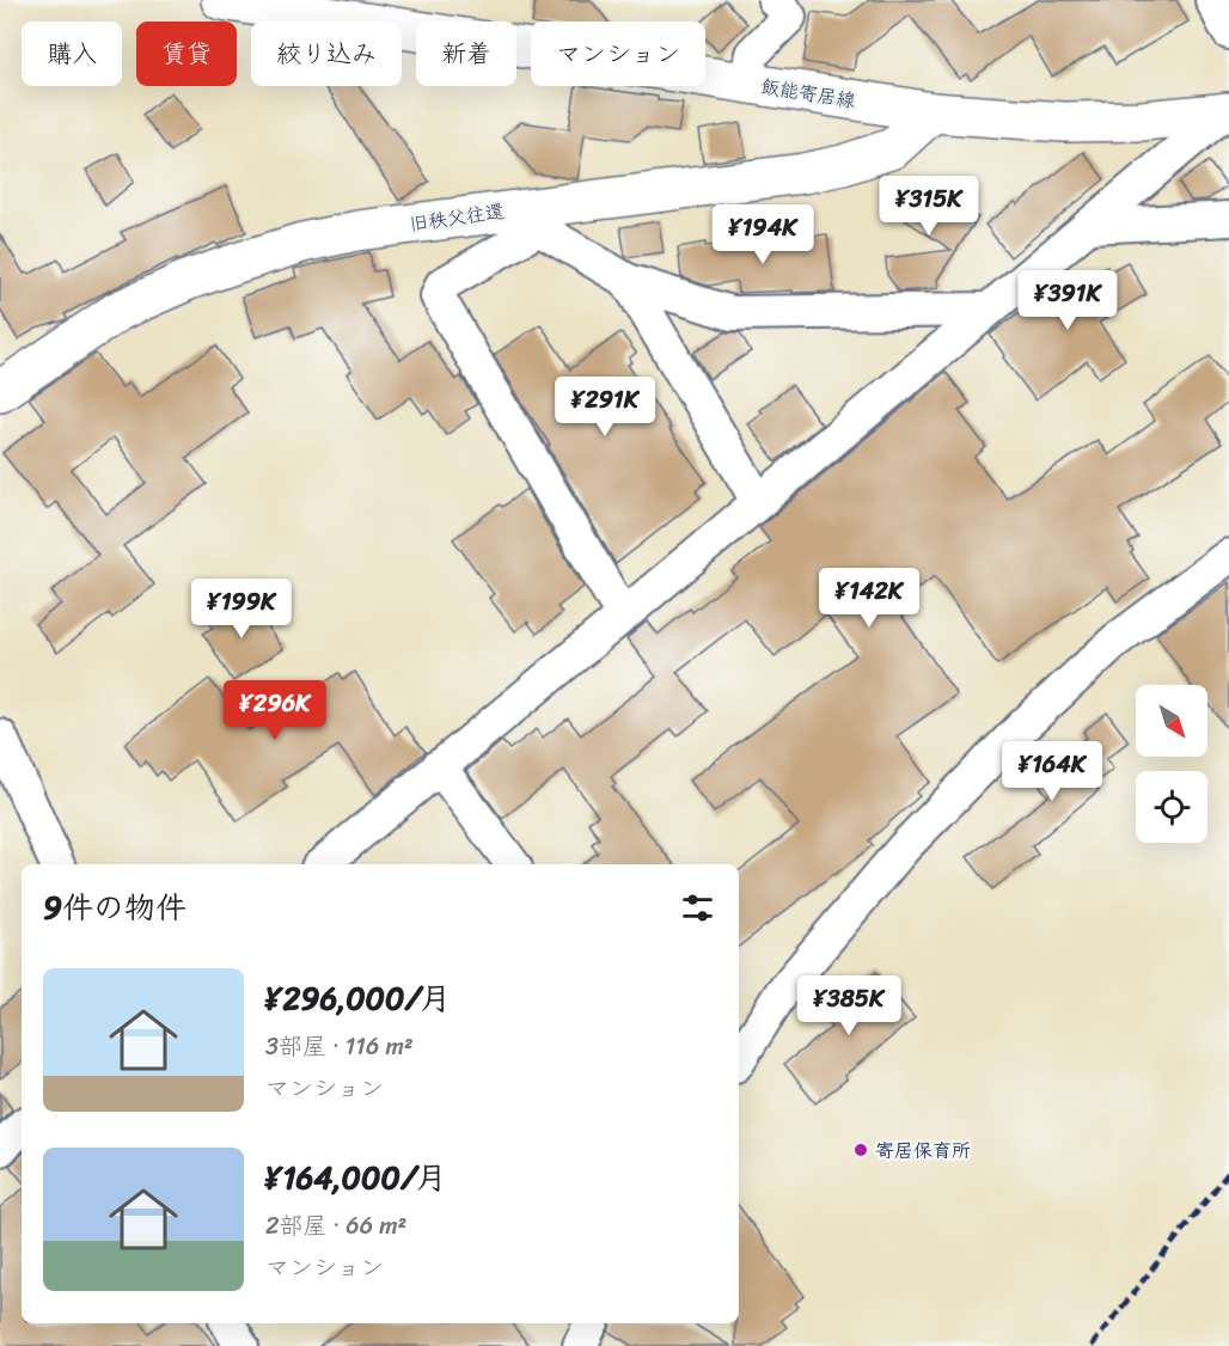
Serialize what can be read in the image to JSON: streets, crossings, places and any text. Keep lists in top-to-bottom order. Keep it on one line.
{"streets":{"main road":["飯能寄居線","旧秩父往還"]},"crossings":[["飯能寄居線","旧秩父往還"]],"places":["寄居保育所"],"north":"bottom right","page":{"chip":["購入","賃貸","絞り込み","新着","マンション"],"price":["¥315K","¥194K","¥391K","¥291K","¥142K","¥199K","¥296K","¥164K","¥385K"],"heading":"9件の物件","list":[{"name":"¥296,000/月","note":"3部屋 · 116 m² · マンション"},{"name":"¥164,000/月","note":"2部屋 · 66 m² · マンション"}]}}
